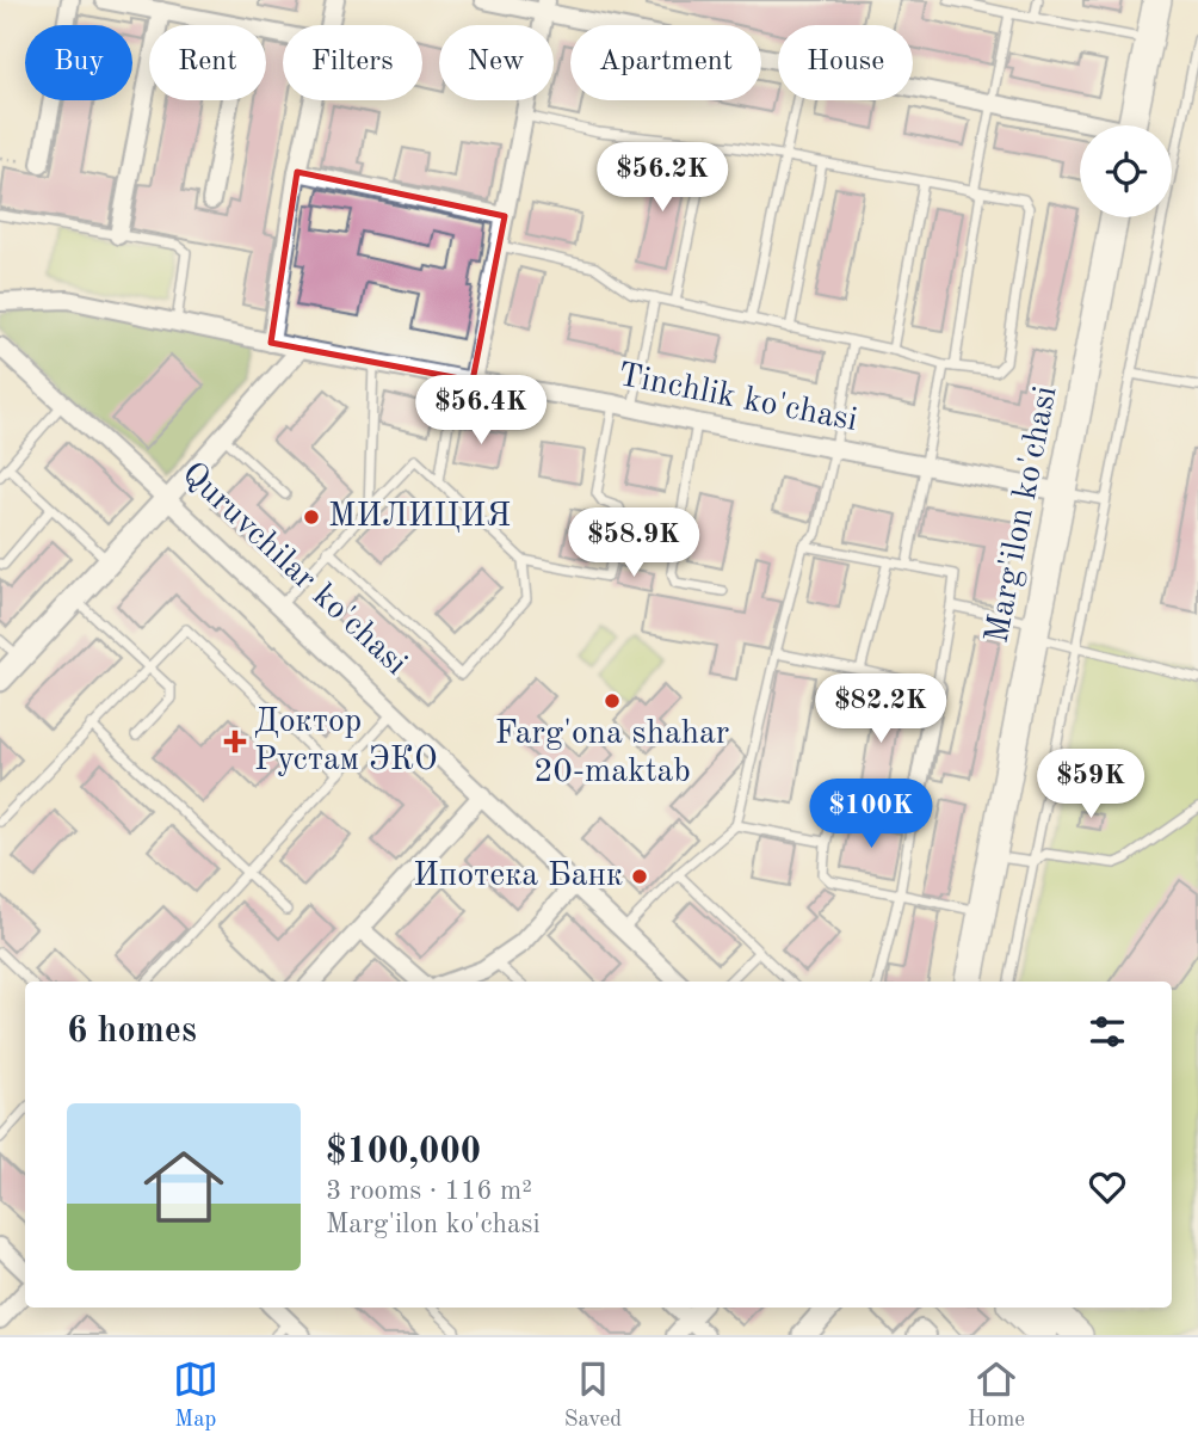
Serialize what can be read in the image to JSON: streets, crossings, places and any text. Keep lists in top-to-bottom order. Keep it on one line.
{"streets":{"main road":["Marg'ilon ko'chasi"],"street":["Tinchlik ko'chasi","Quruvchilar ko'chasi"]},"crossings":[["Tinchlik ko'chasi","Marg'ilon ko'chasi"]],"places":{"other":["МИЛИЦИЯ","Farg'ona shahar 20-maktab","Ипотека Банк"],"health":["Доктор Рустам ЭКО"]},"page":{"chip":["Buy","Rent","Filters","New","Apartment","House"],"price":["$56.2K","$56.4K","$58.9K","$82.2K","$59K","$100K"],"heading":"6 homes","list":[{"name":"$100,000","note":"3 rooms · 116 m² · Marg'ilon ko'chasi"}],"tabs":["Map","Saved","Home"]}}
